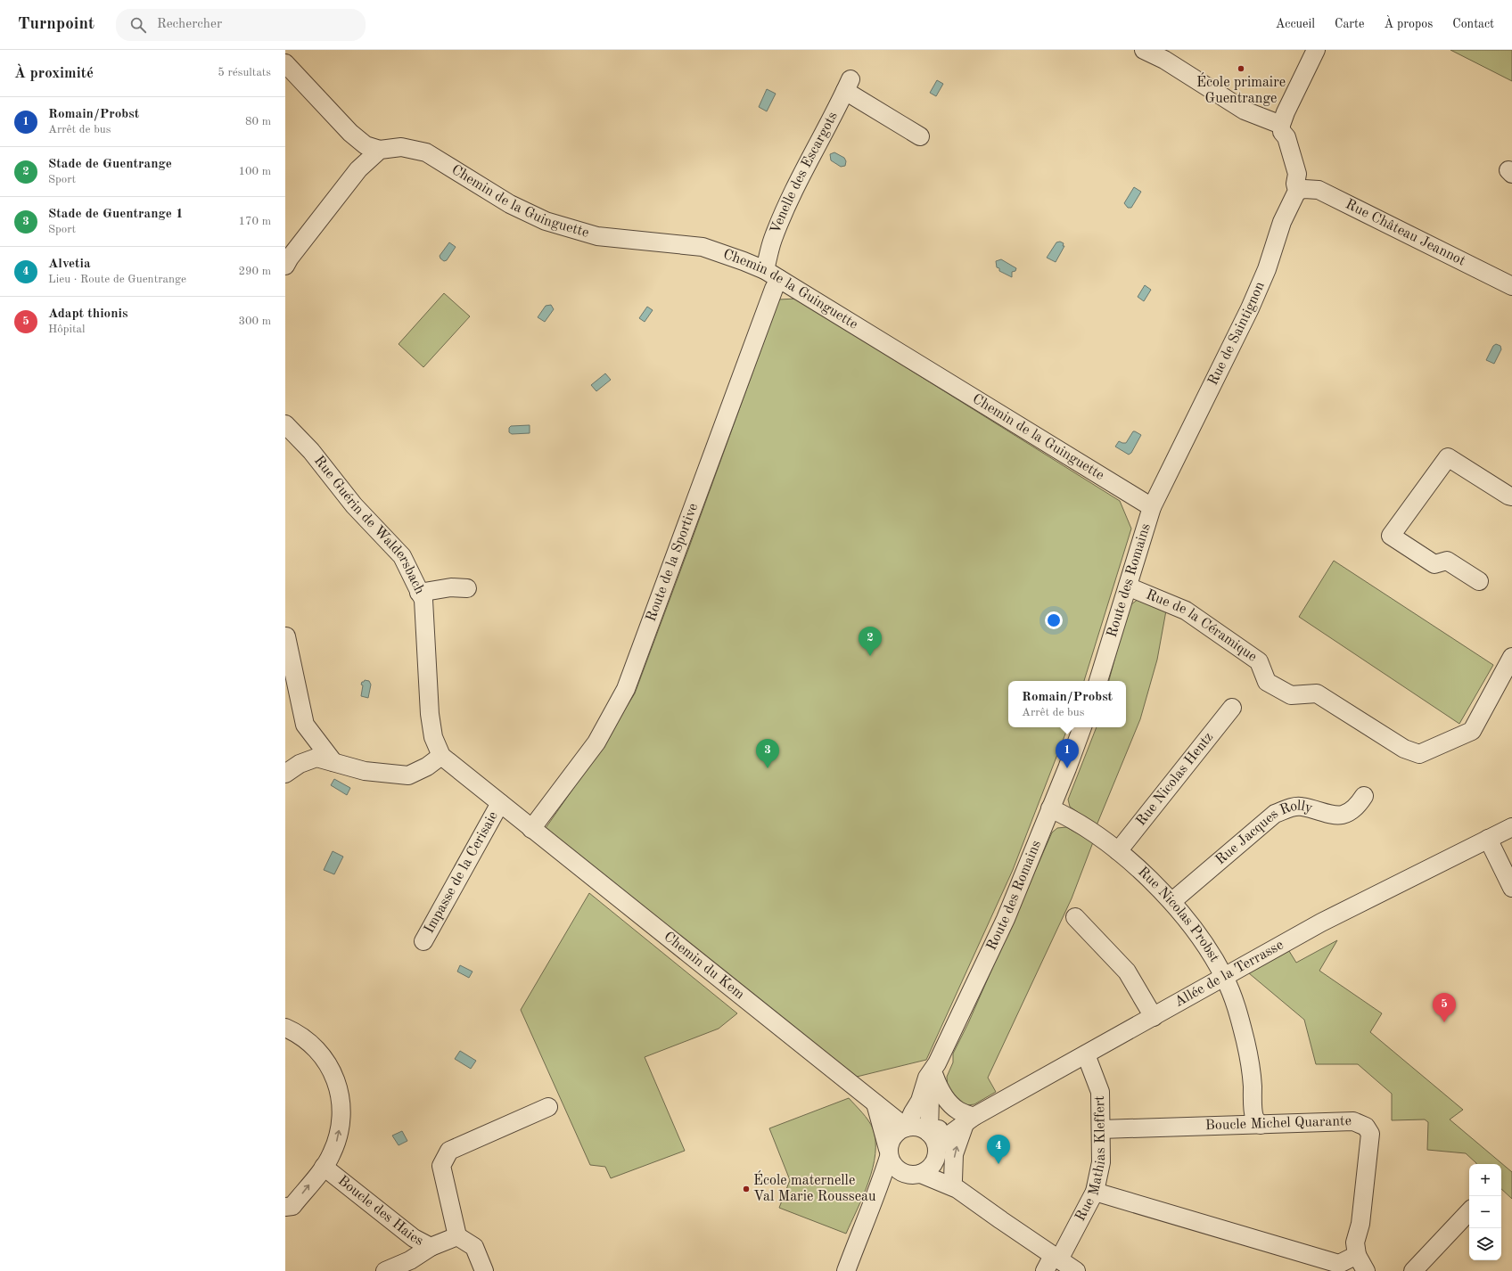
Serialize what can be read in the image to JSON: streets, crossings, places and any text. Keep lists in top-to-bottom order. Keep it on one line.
{"streets":{"street":["Venelle des Escargots","Chemin de la Guinguette","Rue Château Jeannot","Rue de Saintignon","Rue Guérin de Waldersbach","Route de la Sportive","Route des Romains","Rue de la Céramique","Rue Nicolas Hentz","Rue Jacques Rolly","Impasse de la Cerisaie","Rue Nicolas Probst","Chemin du Kem","Allée de la Terrasse","Boucle Michel Quarante","Rue Mathias Kleffert","Boucle des Haies"]},"crossings":[["Venelle des Escargots","Chemin de la Guinguette"],["Venelle des Escargots","Route de la Sportive"],["Chemin de la Guinguette","Route de la Sportive"],["Chemin de la Guinguette","Route des Romains"],["Rue Château Jeannot","Rue de Saintignon"],["Rue de Saintignon","Route des Romains"],["Rue Guérin de Waldersbach","Route de la Sportive"],["Rue Guérin de Waldersbach","Impasse de la Cerisaie"],["Rue Guérin de Waldersbach","Chemin du Kem"],["Route de la Sportive","Chemin du Kem"],["Route des Romains","Rue de la Céramique"],["Route des Romains","Rue Nicolas Probst"],["Route des Romains","Chemin du Kem"],["Route des Romains","Allée de la Terrasse"],["Rue Nicolas Hentz","Rue Nicolas Probst"],["Rue Jacques Rolly","Rue Nicolas Probst"],["Rue Nicolas Probst","Allée de la Terrasse"],["Rue Nicolas Probst","Boucle Michel Quarante"],["Chemin du Kem","Allée de la Terrasse"],["Allée de la Terrasse","Rue Mathias Kleffert"],["Boucle Michel Quarante","Rue Mathias Kleffert"]],"one_way":["Boucle des Haies"],"places":["École primaire Guentrange","École maternelle Val Marie Rousseau"],"page":{"header":"Turnpoint","search":"Rechercher","nav":["Accueil","Carte","À propos","Contact"],"heading":["À proximité","5 résultats"],"list":[{"mark":"1","name":"Romain/Probst","note":"Arrêt de bus","value":"80 m"},{"mark":"2","name":"Stade de Guentrange","note":"Sport","value":"100 m"},{"mark":"3","name":"Stade de Guentrange 1","note":"Sport","value":"170 m"},{"mark":"4","name":"Alvetia","note":"Lieu · Route de Guentrange","value":"290 m"},{"mark":"5","name":"Adapt thionis","note":"Hôpital","value":"300 m"}],"pins":["2","1","3","5","4"],"popup":["Romain/Probst","Arrêt de bus"],"map_buttons":["+","−"]}}
